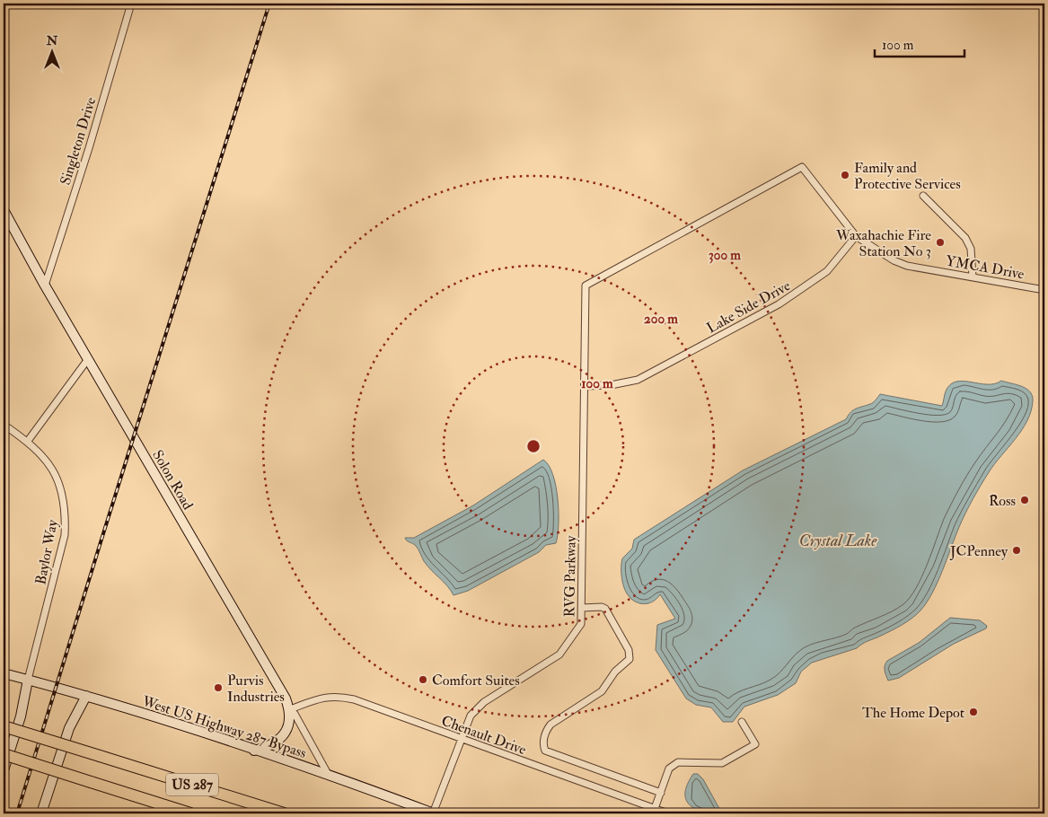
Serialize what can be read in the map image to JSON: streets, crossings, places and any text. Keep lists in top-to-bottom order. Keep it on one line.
{"streets":{"highway":["US 287"],"main road":["Solon Road","West US Highway 287 Bypass"],"street":["Singleton Drive","YMCA Drive","Lake Side Drive","Baylor Way","RVG Parkway","Chenault Drive"]},"crossings":[["Singleton Drive","Solon Road"],["YMCA Drive","Lake Side Drive"],["YMCA Drive","RVG Parkway"],["Lake Side Drive","RVG Parkway"],["Solon Road","Chenault Drive"],["Baylor Way","West US Highway 287 Bypass"],["RVG Parkway","West US Highway 287 Bypass"],["RVG Parkway","Chenault Drive"]],"water":["Crystal Lake"],"places":["Family and Protective Services","Waxahachie Fire Station No 3","Ross","JCPenney","Comfort Suites","Purvis Industries","The Home Depot"],"scale_bar":"100 m","north":"top","rings":["300 m","200 m","100 m"]}
